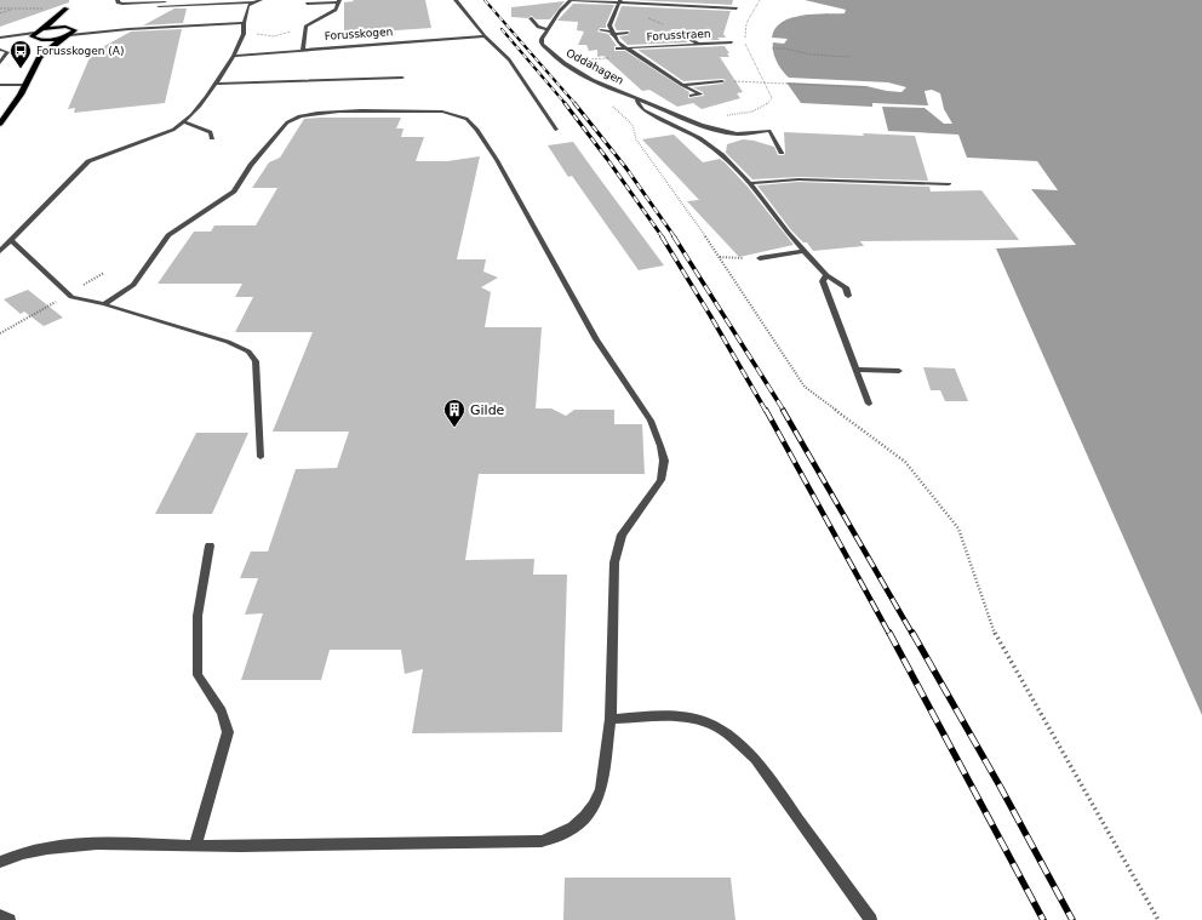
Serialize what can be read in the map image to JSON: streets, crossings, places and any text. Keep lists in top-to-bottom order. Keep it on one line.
{"streets":{"street":["Forusskogen","Forusstraen","Oddahagen"]},"places":{"bus stop":["Forusskogen (A)"],"building":["Gilde"]}}
